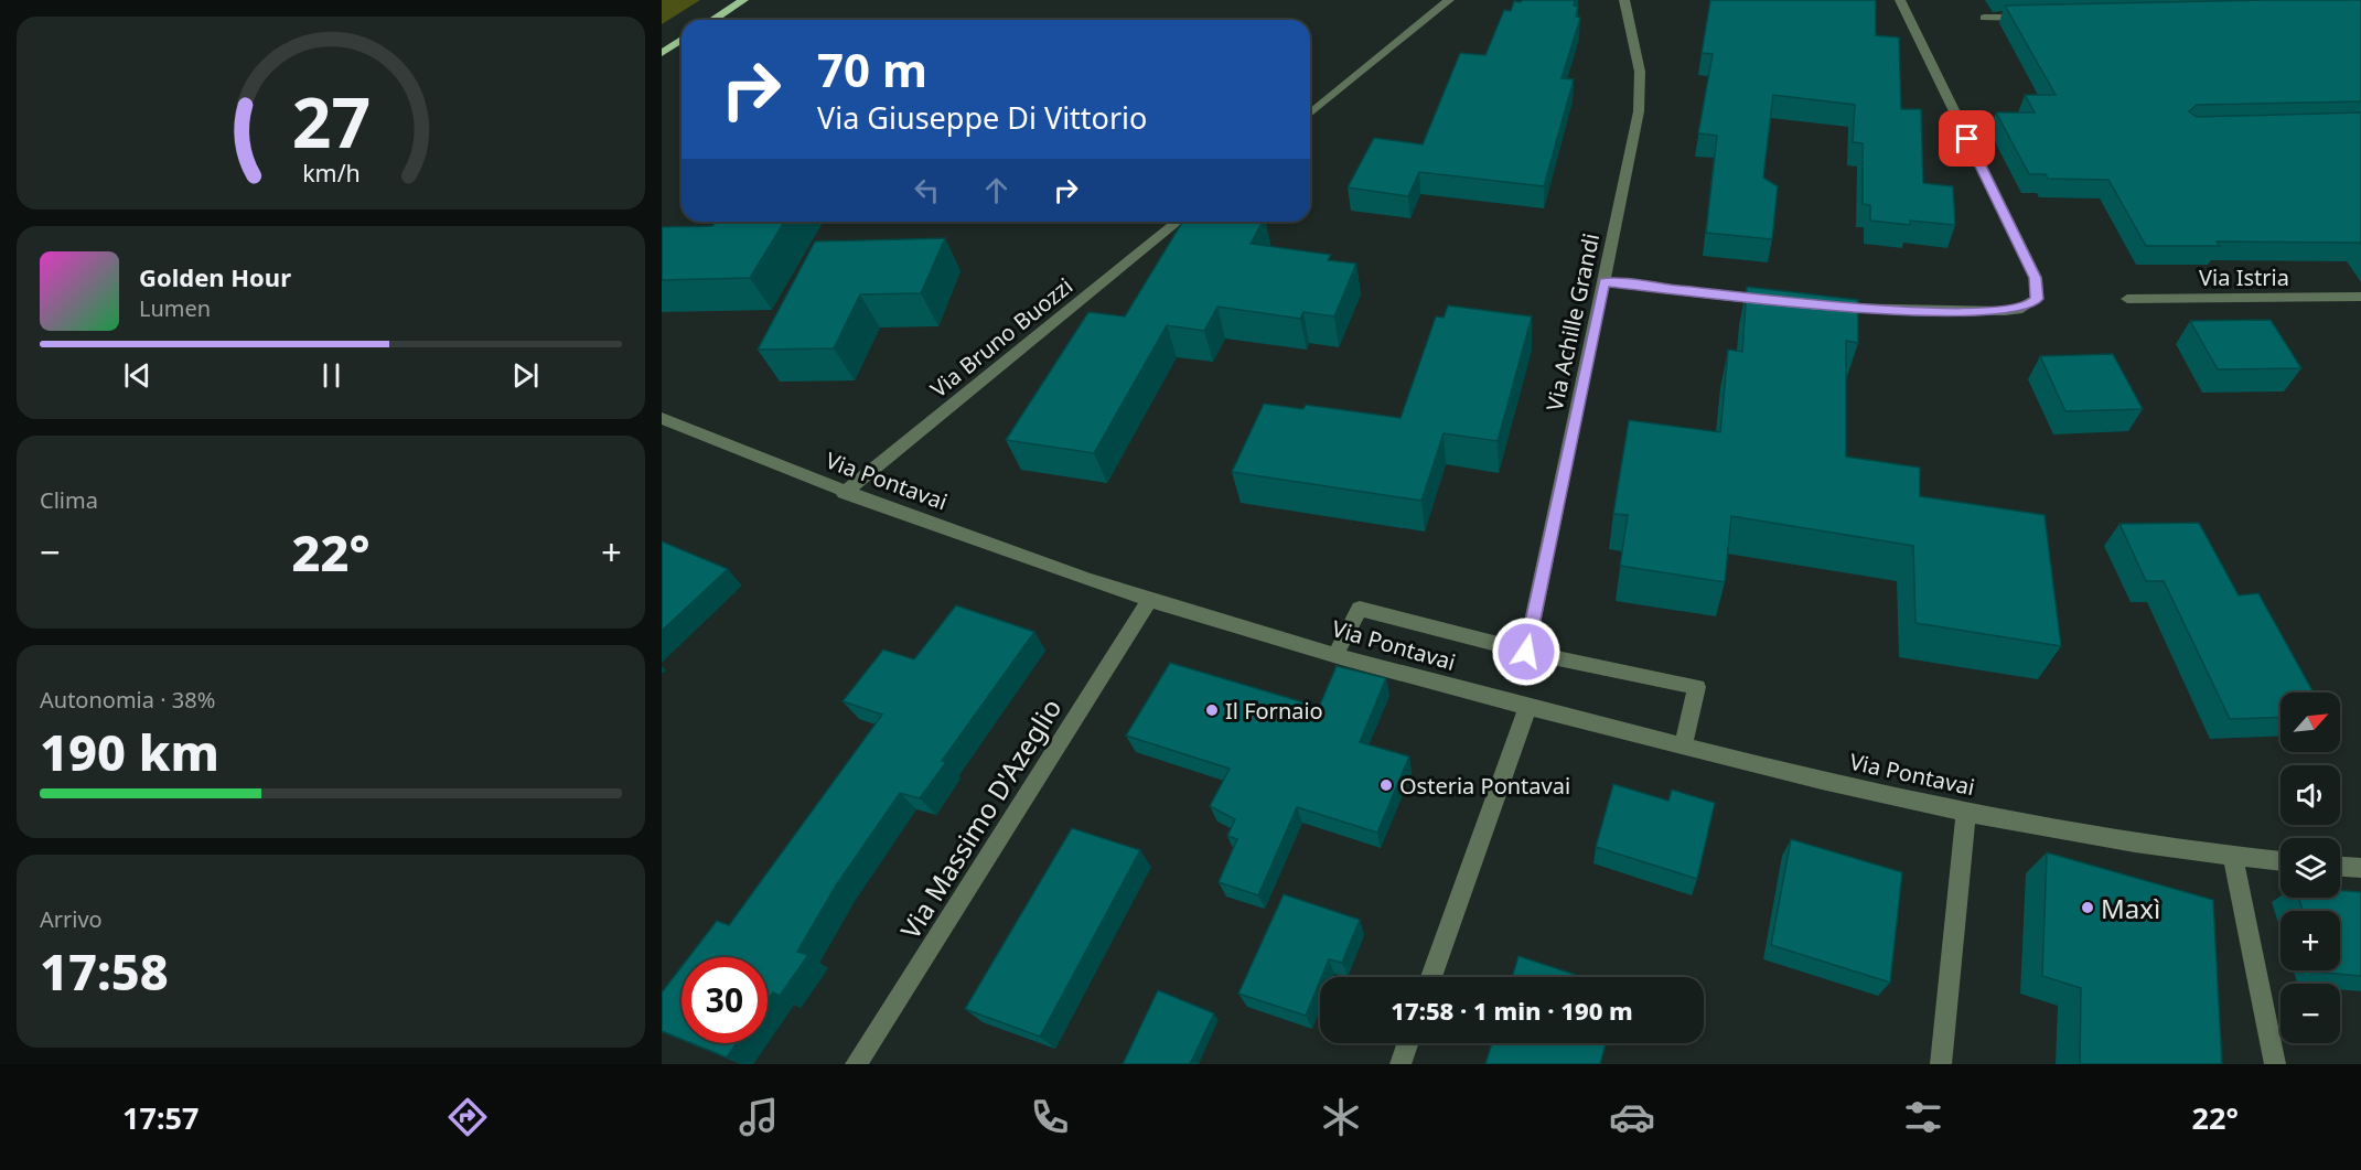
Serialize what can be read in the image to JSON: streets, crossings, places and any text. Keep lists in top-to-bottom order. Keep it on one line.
{"streets":{"street":["Via Istria","Via Achille Grandi","Via Bruno Buozzi","Via Pontavai","Via Massimo D'Azeglio"]},"crossings":[["Via Bruno Buozzi","Via Pontavai"],["Via Pontavai","Via Massimo D'Azeglio"]],"places":["Il Fornaio","Osteria Pontavai","Maxì"],"north":"top right","page":{"turn":["70 m","Via Giuseppe Di Vittorio"],"song":["Golden Hour","Lumen"],"tile":["Clima",["Autonomia · 38%","190 km"],["Arrivo","17:58"]],"heat":["−","22°","+"],"map_buttons":["+","−"],"limit":"30","trip":"17:58 · 1 min · 190 m","tabs":["17:57","22°"],"gauge":["27","km/h"]}}
